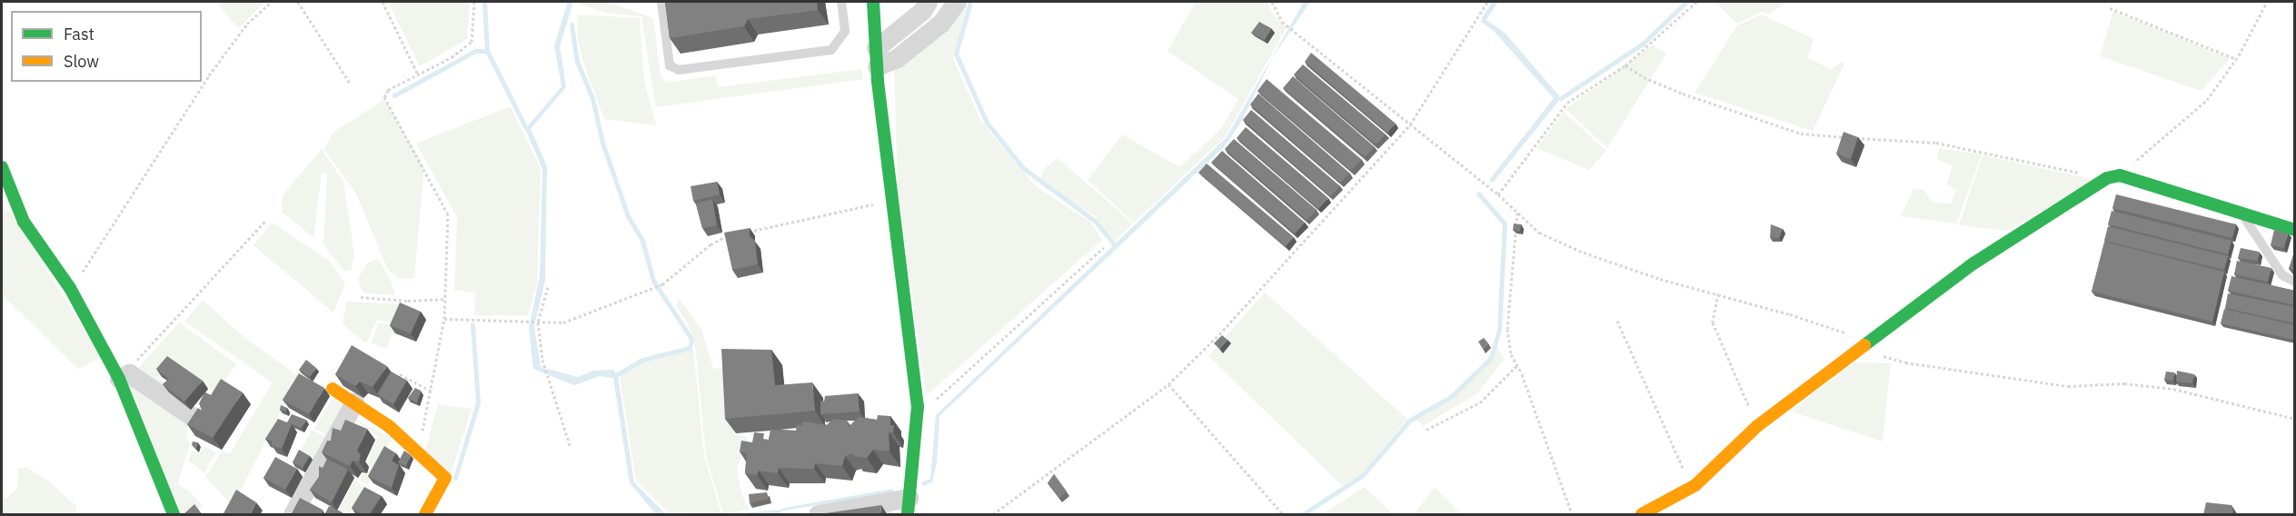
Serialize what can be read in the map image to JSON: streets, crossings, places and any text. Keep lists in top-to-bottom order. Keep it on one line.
{"legend":["Fast","Slow"]}
